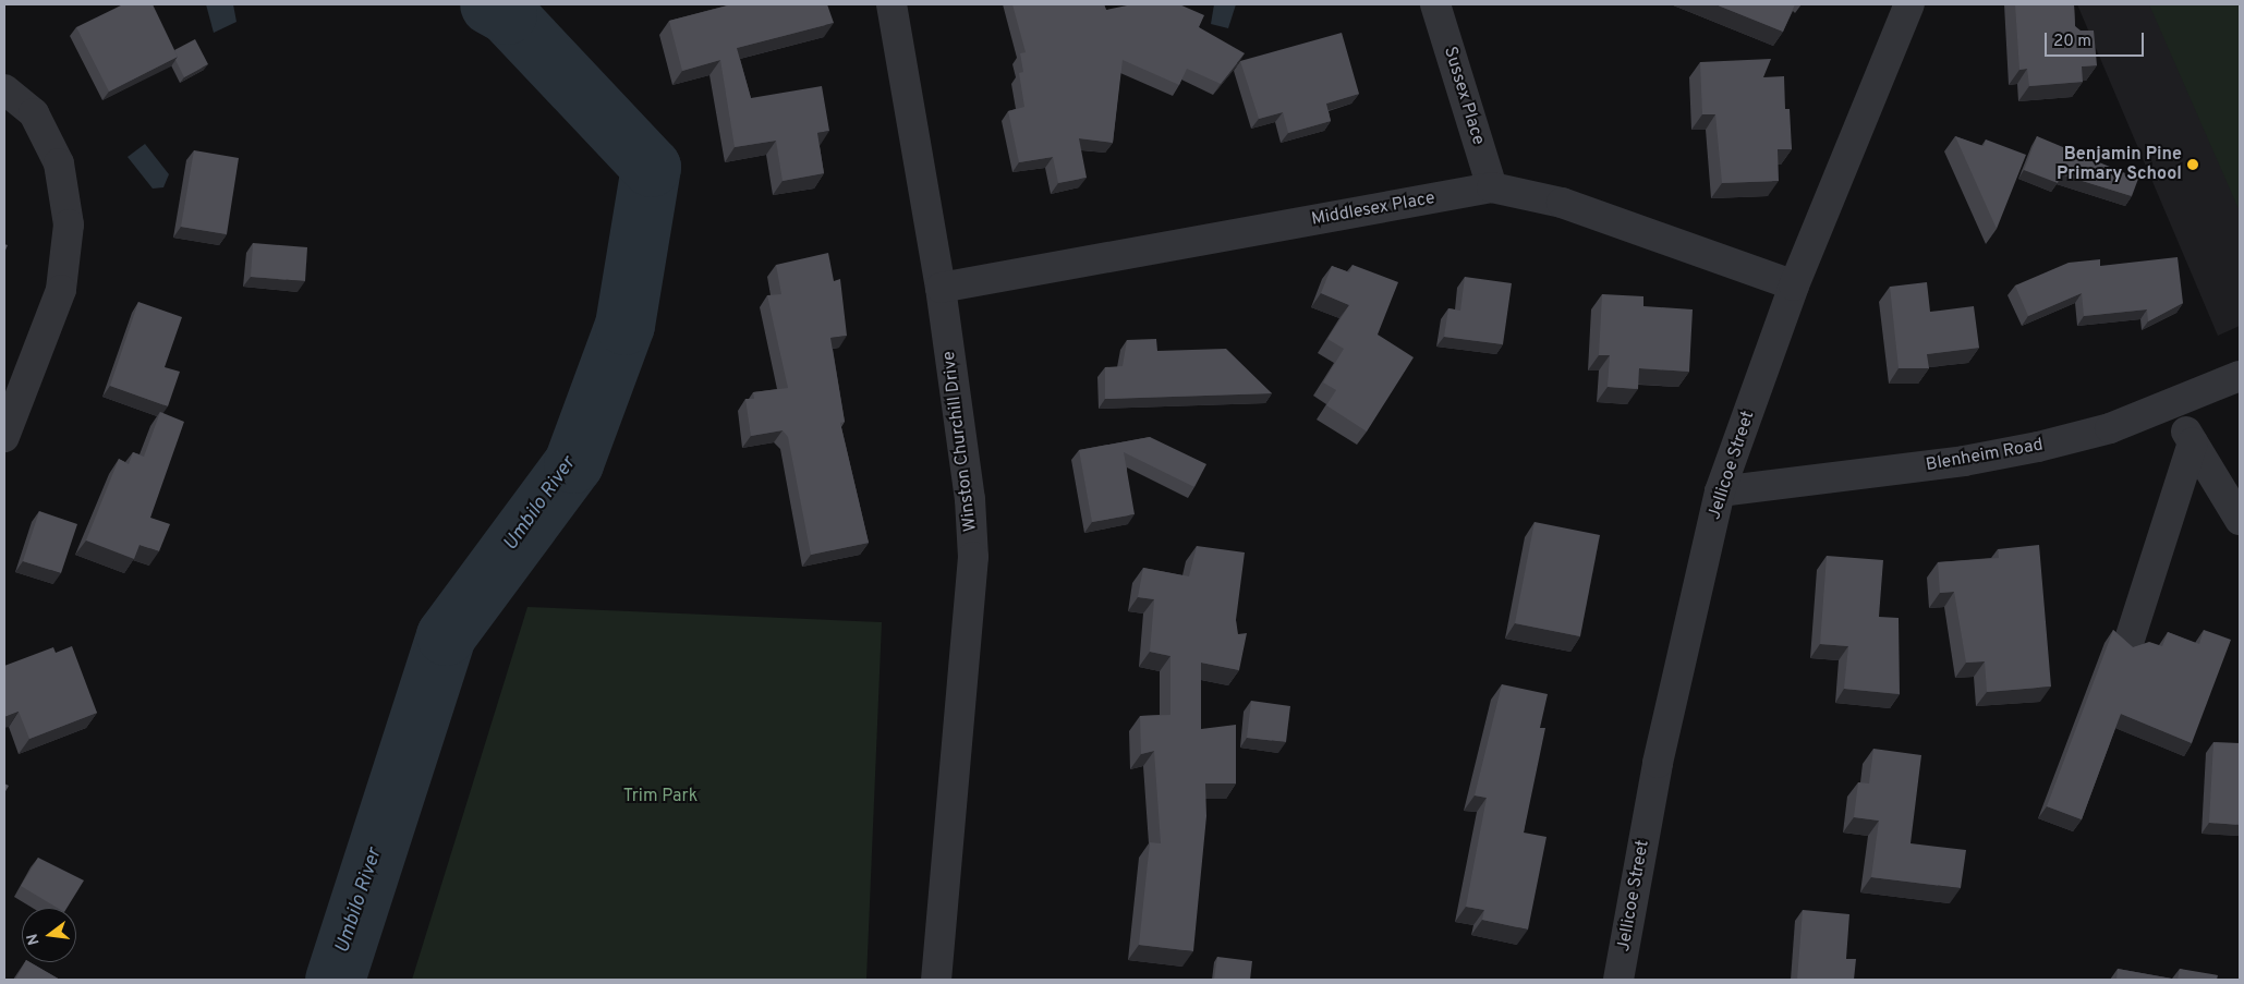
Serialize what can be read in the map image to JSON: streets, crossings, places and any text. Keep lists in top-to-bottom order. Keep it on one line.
{"streets":{"street":["Sussex Place","Middlesex Place","Winston Churchill Drive","Blenheim Road","Jellicoe Street"]},"crossings":[["Sussex Place","Middlesex Place"],["Middlesex Place","Winston Churchill Drive"],["Middlesex Place","Jellicoe Street"],["Blenheim Road","Jellicoe Street"]],"water":["Umbilo River"],"parks":["Trim Park"],"places":["Benjamin Pine Primary School"],"scale_bar":"20 m","north":"left"}
